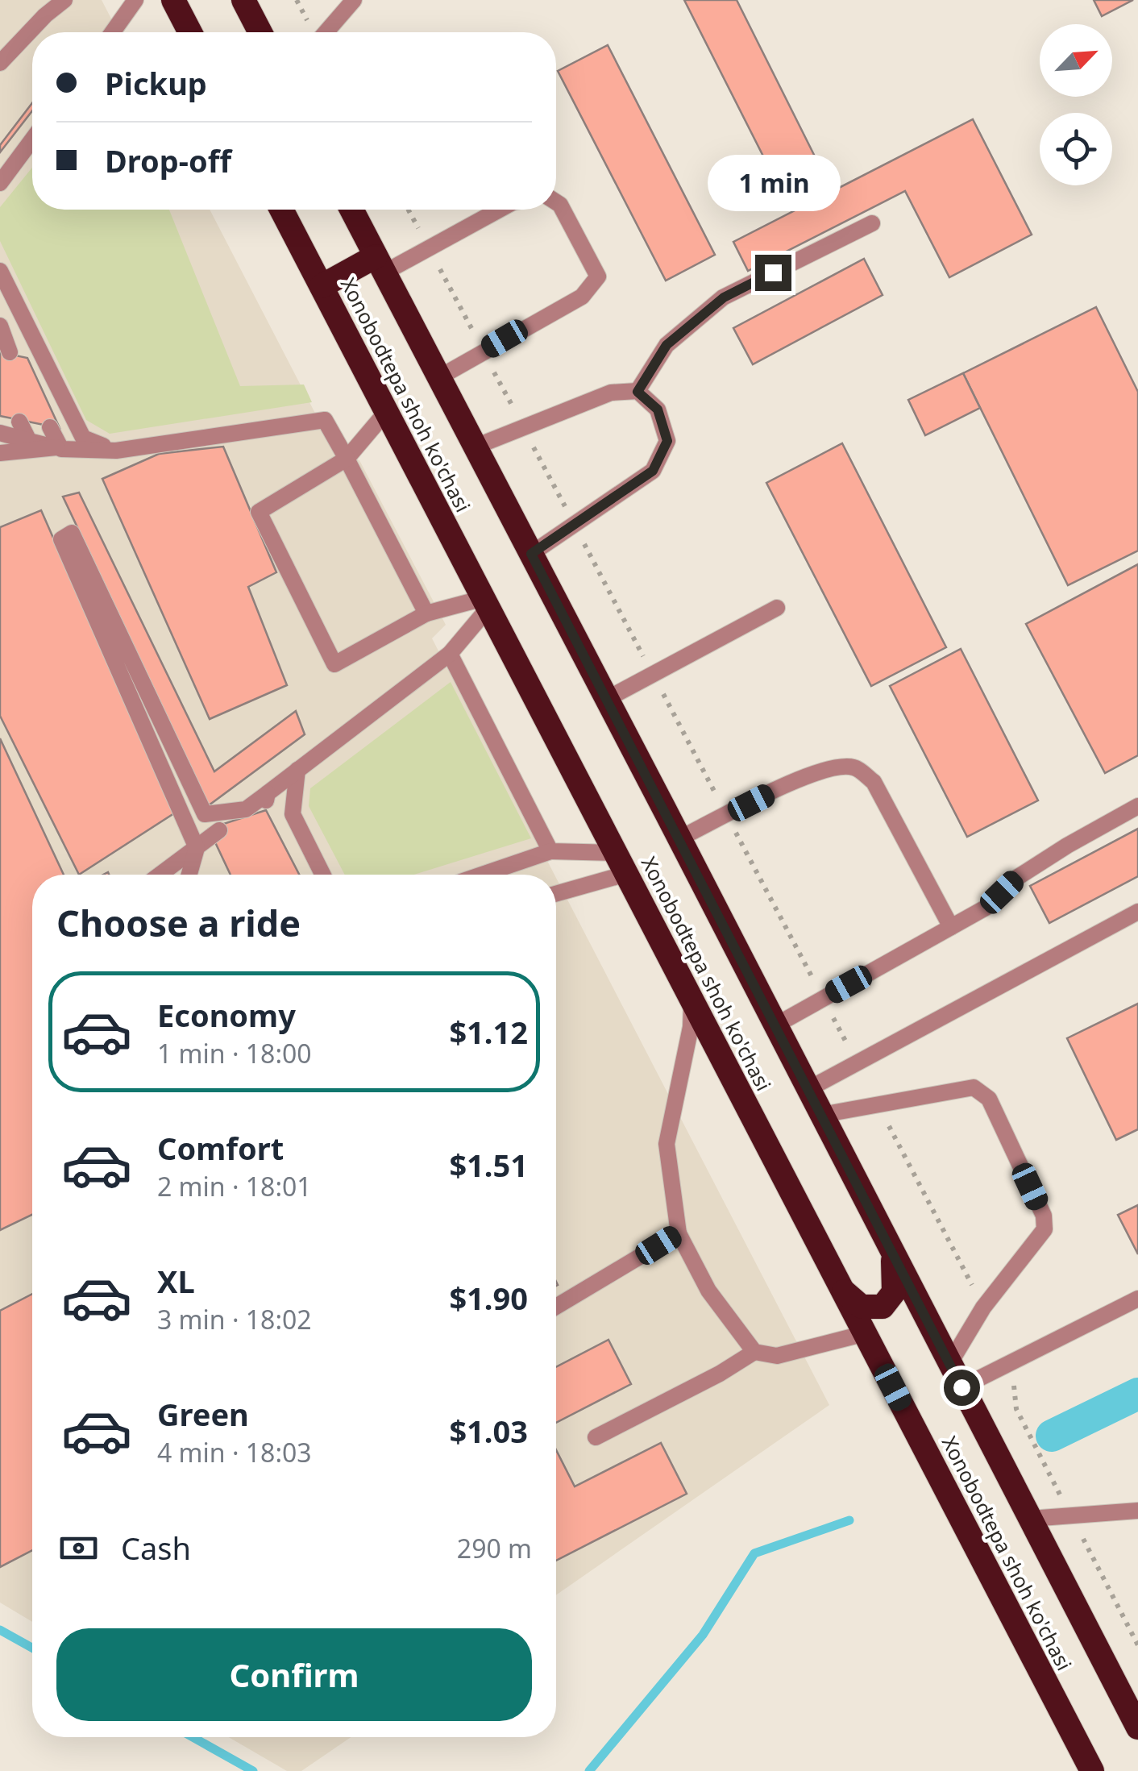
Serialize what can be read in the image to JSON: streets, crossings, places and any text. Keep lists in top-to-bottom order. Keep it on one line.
{"streets":{"highway":["Xonobodtepa shoh ko'chasi"]},"north":"top right","page":{"banner":["Pickup","Drop-off"],"bubble":"1 min","heading":"Choose a ride","list":[{"name":"Economy","note":"1 min · 18:00","value":"$1.12"},{"name":"Comfort","note":"2 min · 18:01","value":"$1.51"},{"name":"XL","note":"3 min · 18:02","value":"$1.90"},{"name":"Green","note":"4 min · 18:03","value":"$1.03"}],"pay":["Cash","290 m"],"buttons":"Confirm"}}
